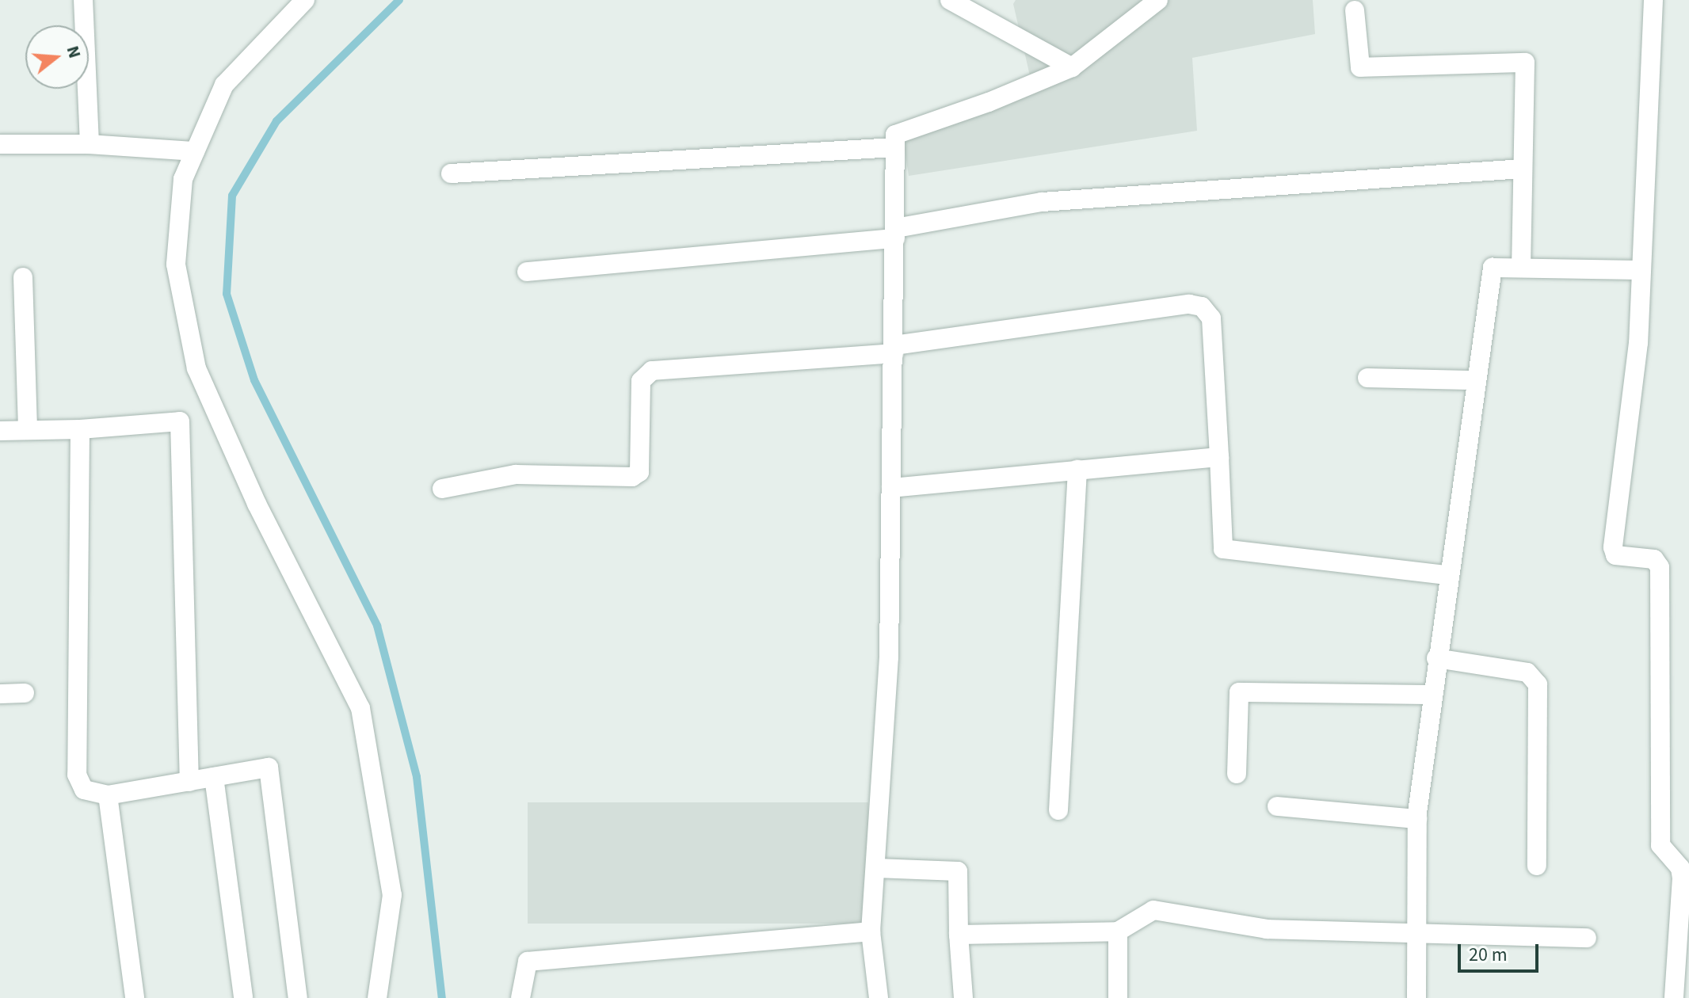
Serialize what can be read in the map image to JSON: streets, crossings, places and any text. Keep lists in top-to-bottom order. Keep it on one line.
{"scale_bar":"20 m","north":"right"}
